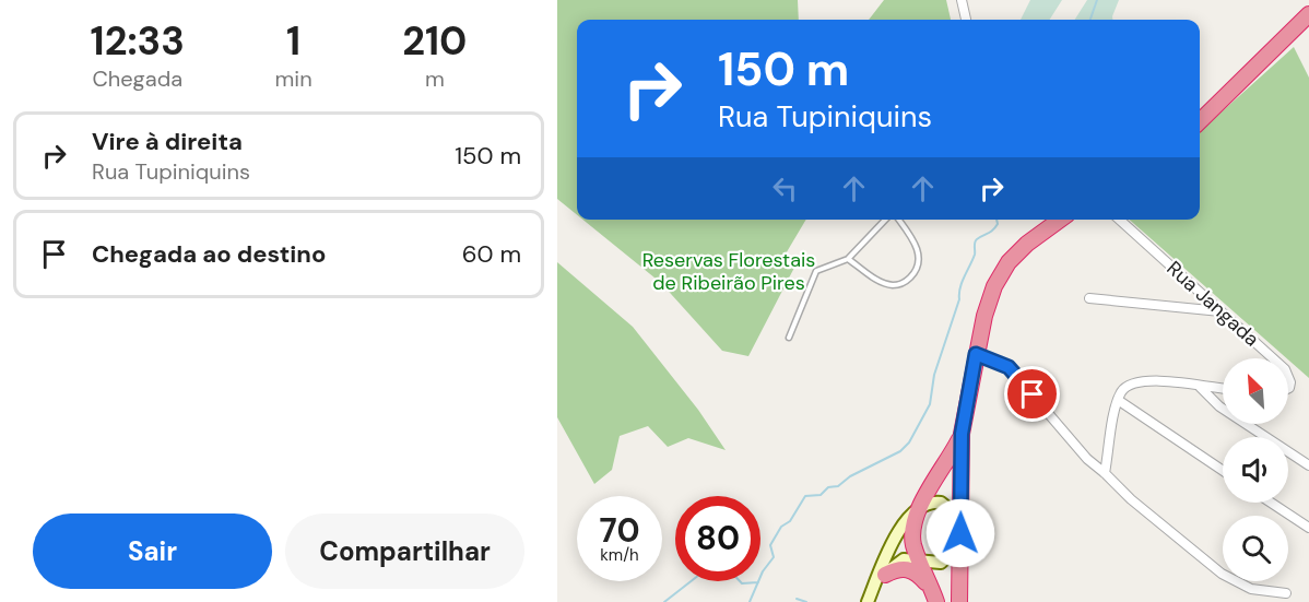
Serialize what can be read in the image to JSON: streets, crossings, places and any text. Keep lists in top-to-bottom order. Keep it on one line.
{"streets":{"street":["Rua Jangada"]},"parks":["Reservas Florestais de Ribeirão Pires"],"north":"top left","page":{"eta":["12:33","Chegada","1","min","210","m"],"turn":["150 m","Rua Tupiniquins"],"list":[{"name":"Vire à direita","note":"Rua Tupiniquins","value":"150 m"},{"name":"Chegada ao destino","value":"60 m"}],"speed":"70 km/h","limit":"80","buttons":["Sair","Compartilhar"]}}
